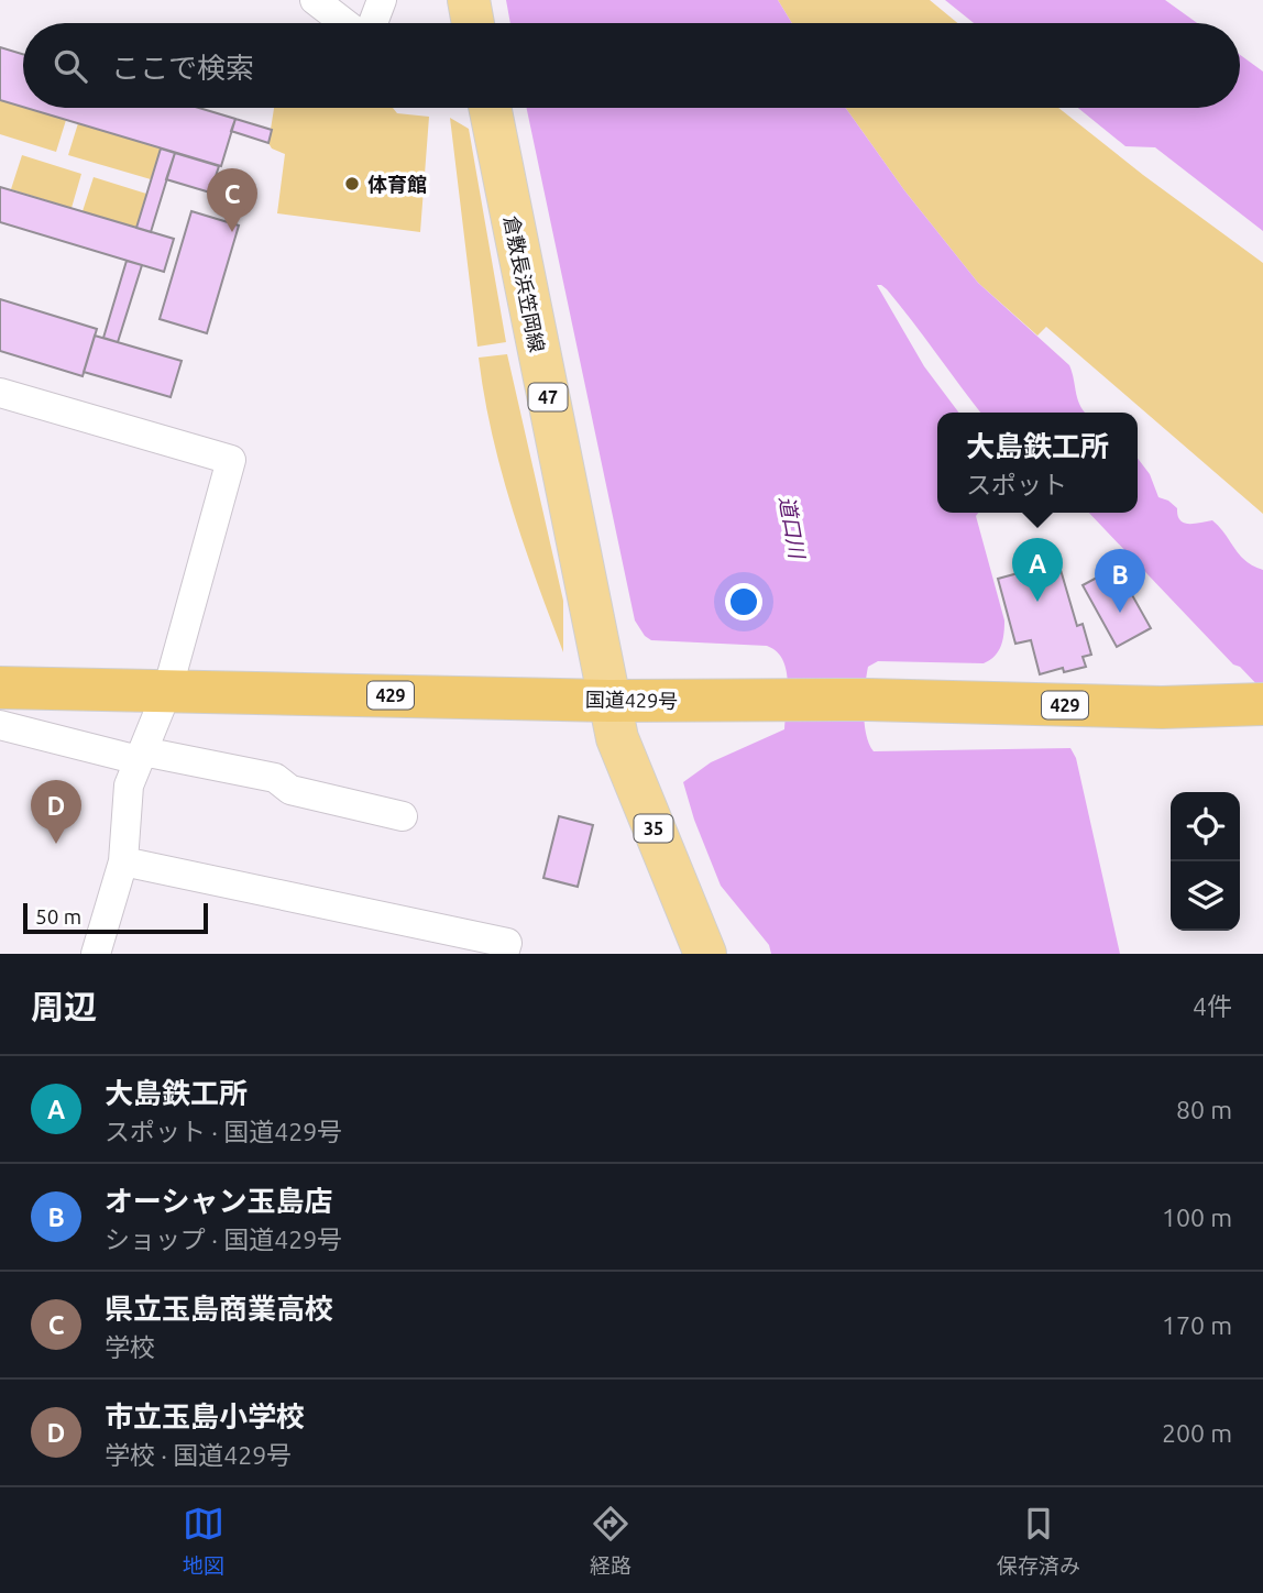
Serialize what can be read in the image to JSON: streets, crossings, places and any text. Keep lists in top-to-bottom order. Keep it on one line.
{"streets":{"highway":["429","国道429号"],"main road":["倉敷長浜笠岡線","47","35"]},"crossings":[["倉敷長浜笠岡線","国道429号"],["倉敷長浜笠岡線","35"],["国道429号","35"]],"water":["道口川"],"places":["体育館"],"scale_bar":"50 m","page":{"search":"ここで検索","pins":["C","A","B","D"],"popup":["大島鉄工所","スポット"],"scale":"50 m","heading":["周辺","4件"],"list":[{"mark":"A","name":"大島鉄工所","note":"スポット · 国道429号","value":"80 m"},{"mark":"B","name":"オーシャン玉島店","note":"ショップ · 国道429号","value":"100 m"},{"mark":"C","name":"県立玉島商業高校","note":"学校","value":"170 m"},{"mark":"D","name":"市立玉島小学校","note":"学校 · 国道429号","value":"200 m"}],"nav":["地図","経路","保存済み"]}}
